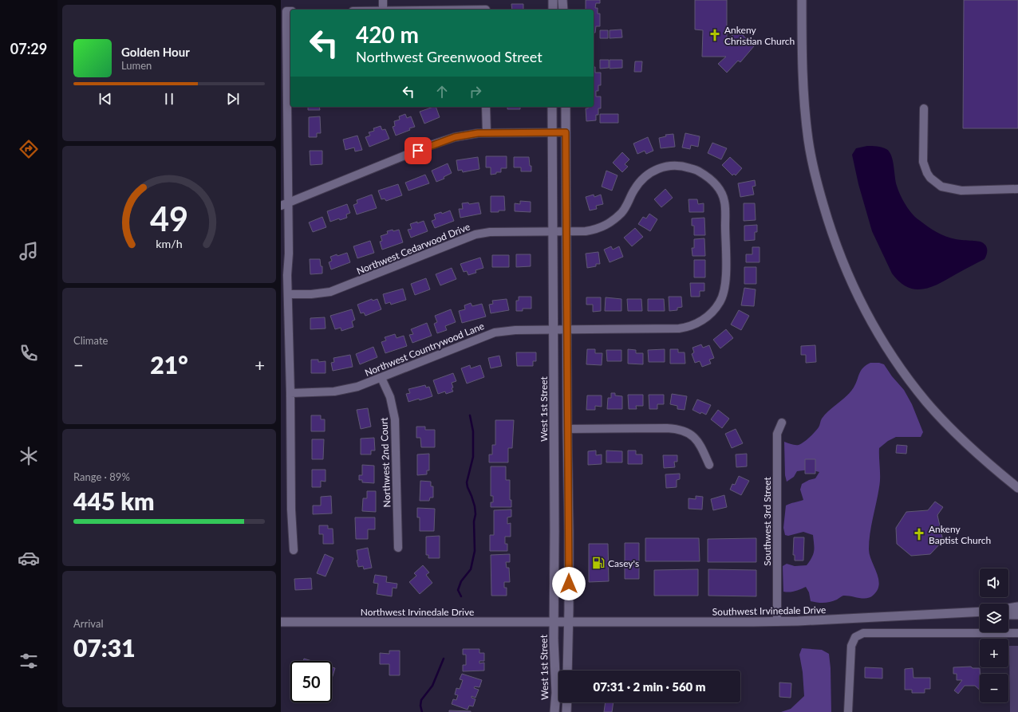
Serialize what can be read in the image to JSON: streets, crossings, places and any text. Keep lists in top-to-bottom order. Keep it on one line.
{"streets":{"main road":["West 1st Street","Southwest Irvinedale Drive","Northwest Irvinedale Drive"],"street":["Northwest Cedarwood Drive","Northwest Countrywood Lane","Northwest 2nd Court","Southwest 3rd Street"]},"crossings":[["Northwest Cedarwood Drive","Northwest Countrywood Lane"],["Northwest Cedarwood Drive","West 1st Street"],["Northwest Countrywood Lane","West 1st Street"],["Northwest Countrywood Lane","Northwest 2nd Court"],["West 1st Street","Southwest Irvinedale Drive"],["West 1st Street","Northwest Irvinedale Drive"],["Southwest 3rd Street","Southwest Irvinedale Drive"],["Southwest Irvinedale Drive","Northwest Irvinedale Drive"]],"places":{"church":["Ankeny Christian Church","Ankeny Baptist Church"],"fuel station":["Casey's"]},"page":{"tabs":"07:29","turn":["420 m","Northwest Greenwood Street"],"song":["Golden Hour","Lumen"],"tile":["Climate",["Range · 89%","445 km"],["Arrival","07:31"]],"heat":["−","21°","+"],"map_buttons":["+","−"],"limit":"50","trip":"07:31 · 2 min · 560 m","gauge":["49","km/h"]}}
